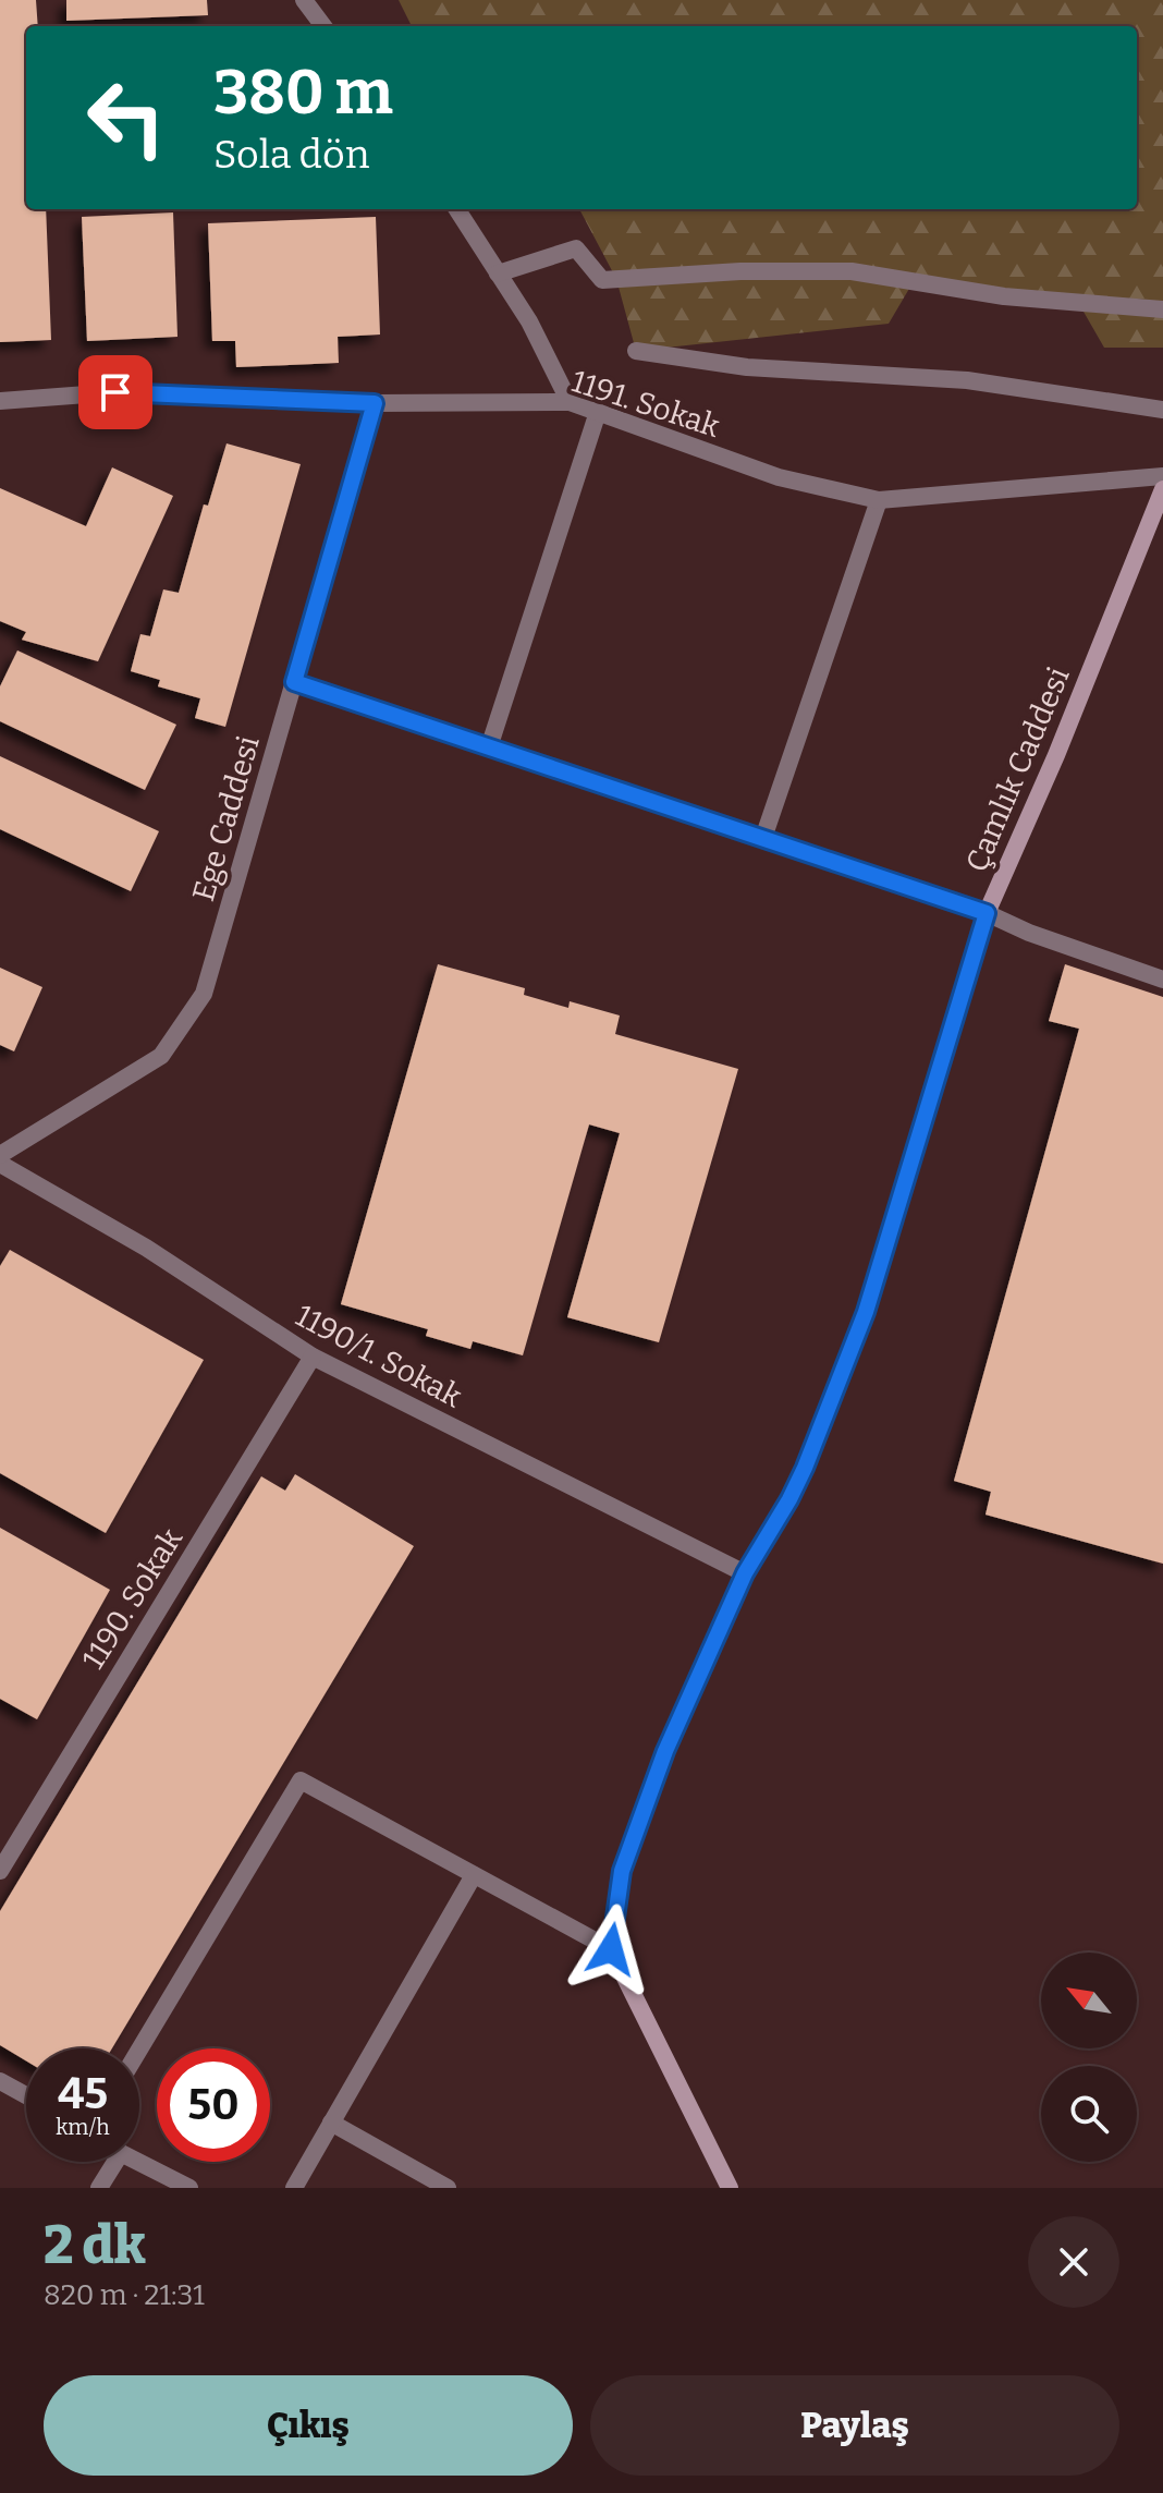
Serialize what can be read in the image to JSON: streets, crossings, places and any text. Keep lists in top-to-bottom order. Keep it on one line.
{"streets":{"main road":["Çamlık Caddesi"],"street":["1191. Sokak","Ege Caddesi","1190/1. Sokak","1190. Sokak"]},"crossings":[["1191. Sokak","Ege Caddesi"],["Çamlık Caddesi","1190/1. Sokak"],["1190/1. Sokak","1190. Sokak"]],"north":"top left","page":{"turn":["380 m","Sola dön"],"speed":"45 km/h","limit":"50","heading":["2 dk","820 m · 21:31"],"buttons":["Çıkış","Paylaş"]}}
